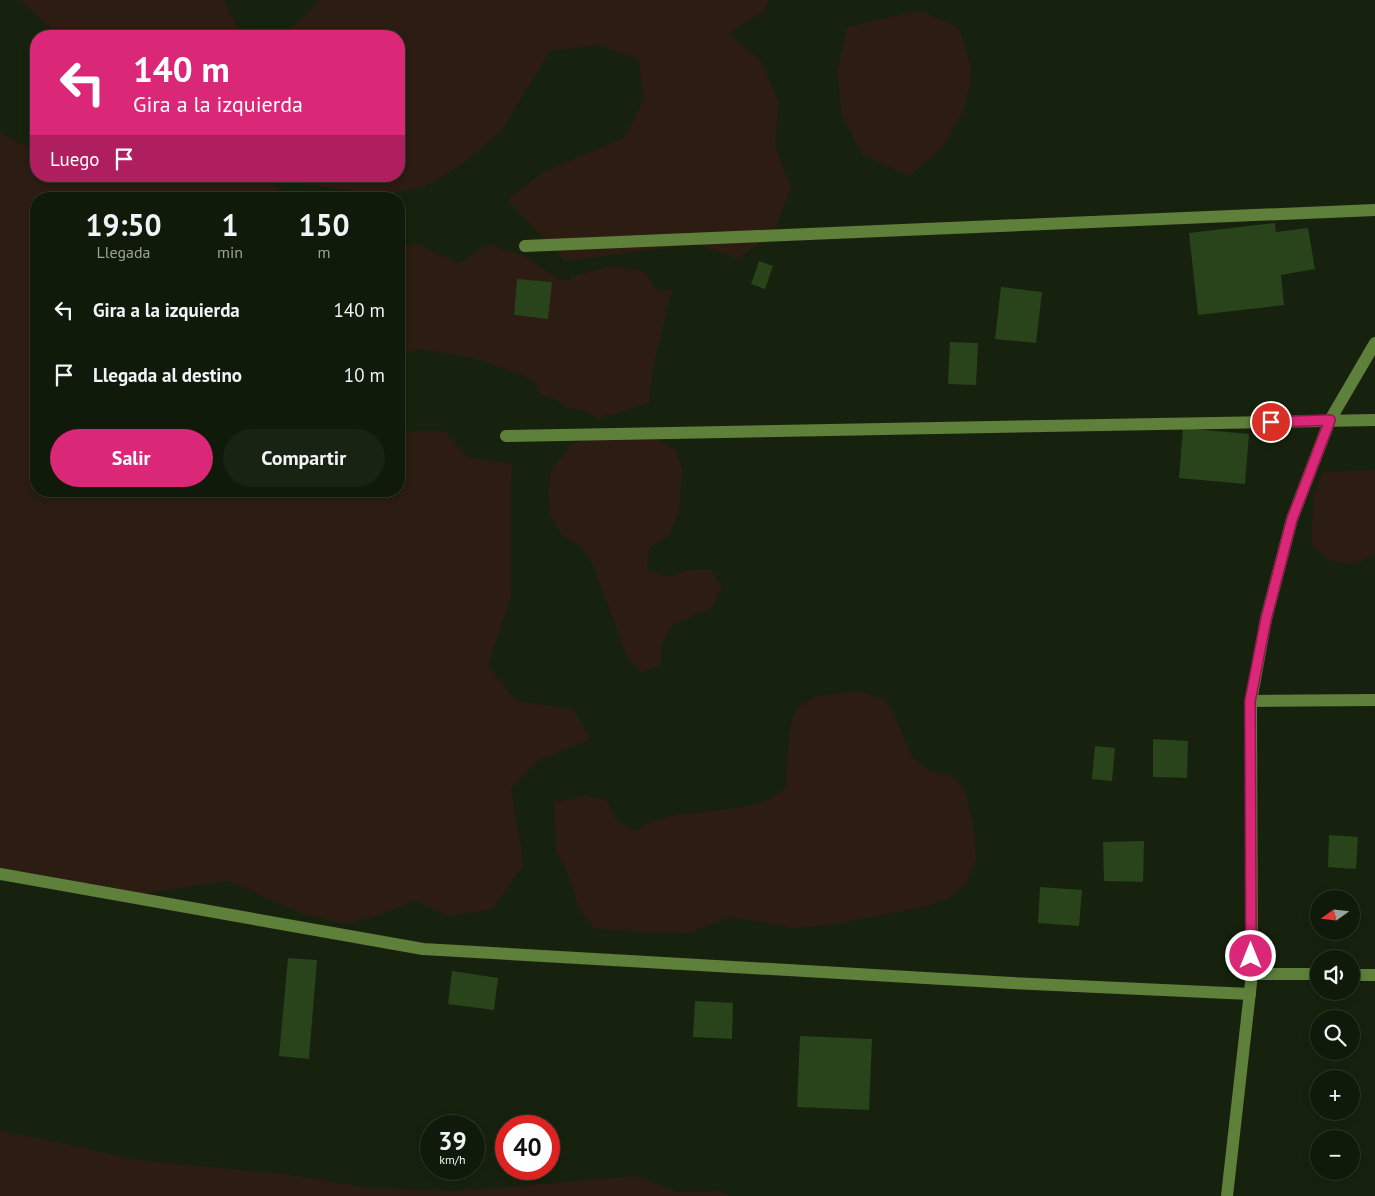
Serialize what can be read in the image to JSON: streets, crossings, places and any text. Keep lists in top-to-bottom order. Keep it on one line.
{"north":"left","page":{"turn":["140 m","Gira a la izquierda"],"then":"Luego","eta":["19:50","Llegada","1","min","150","m"],"list":[{"name":"Gira a la izquierda","value":"140 m"},{"name":"Llegada al destino","value":"10 m"}],"buttons":["Salir","Compartir"],"map_buttons":["+","−"],"speed":"39 km/h","limit":"40"}}
